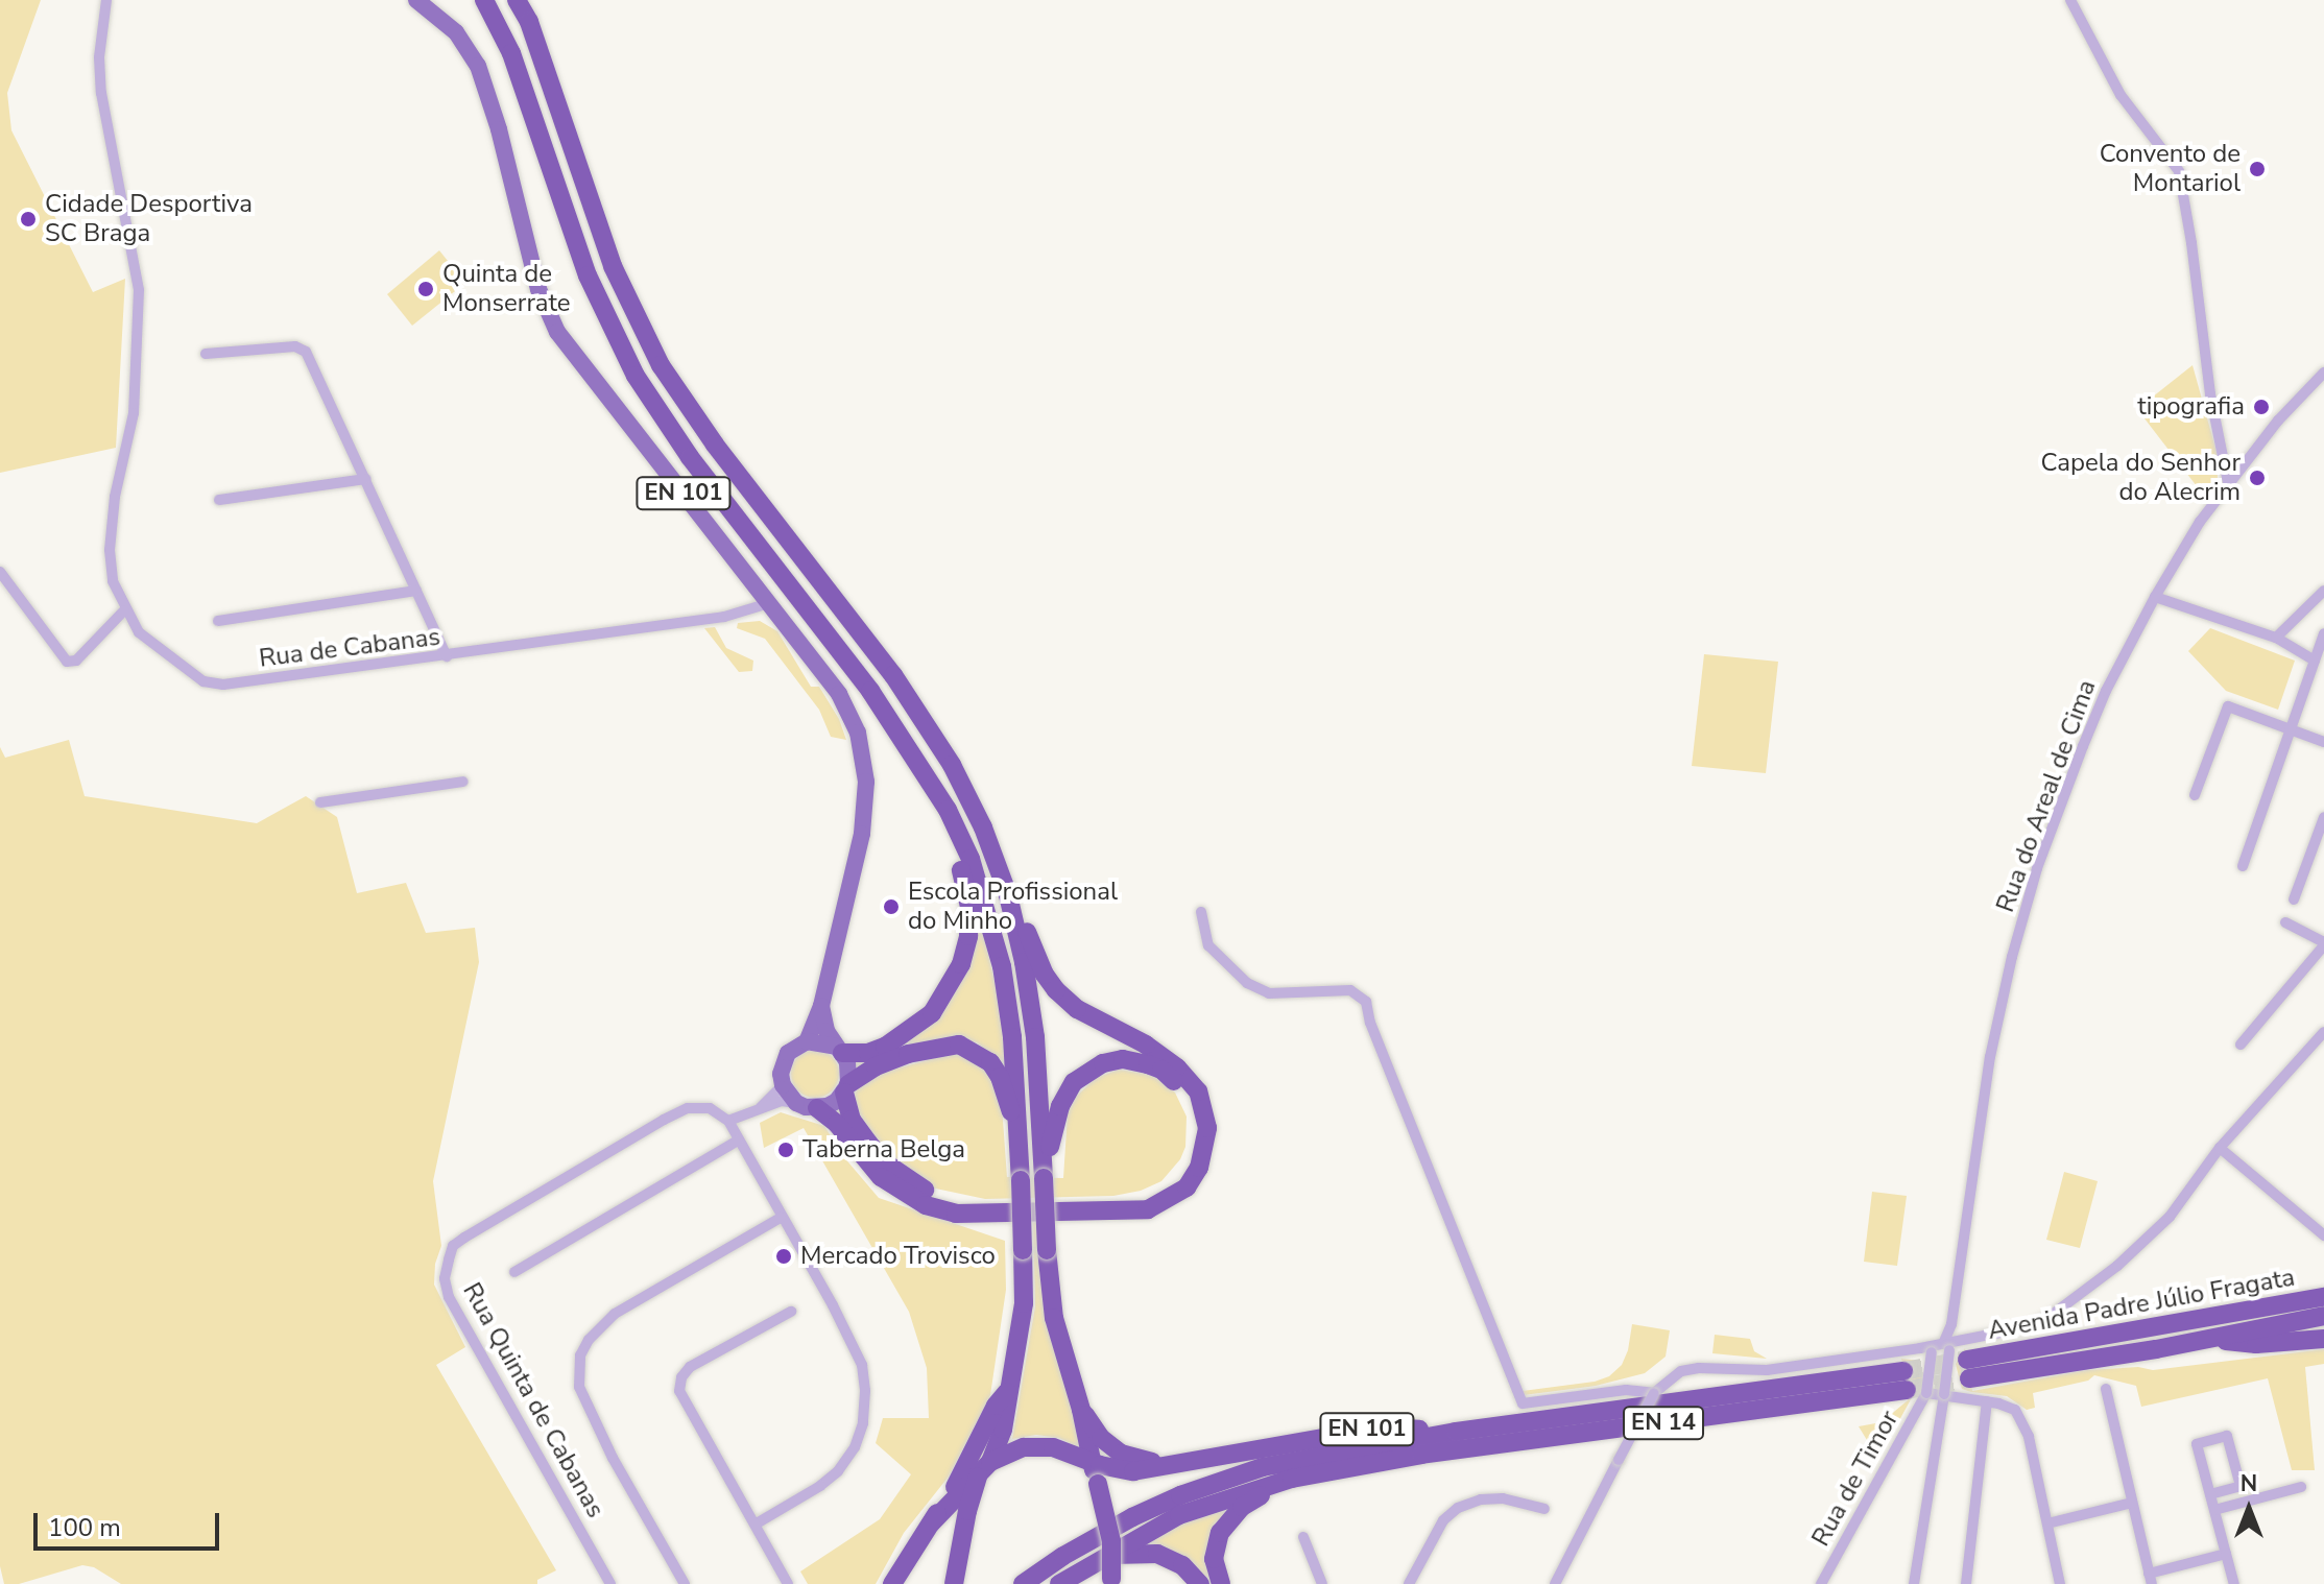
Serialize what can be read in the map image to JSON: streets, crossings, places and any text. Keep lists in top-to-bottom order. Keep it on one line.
{"streets":{"highway":["EN 101","Avenida Padre Júlio Fragata","EN 14"],"street":["Rua de Cabanas","Rua do Areal de Cima","Rua Quinta de Cabanas","Rua de Timor"]},"crossings":[["EN 101","Rua de Cabanas"],["EN 101","EN 14"],["Rua do Areal de Cima","Avenida Padre Júlio Fragata"]],"places":["Convento de Montariol","Cidade Desportiva SC Braga","Quinta de Monserrate","tipografia","Capela do Senhor do Alecrim","Escola Profissional do Minho","Taberna Belga","Mercado Trovisco"],"scale_bar":"100 m","north":"top"}
